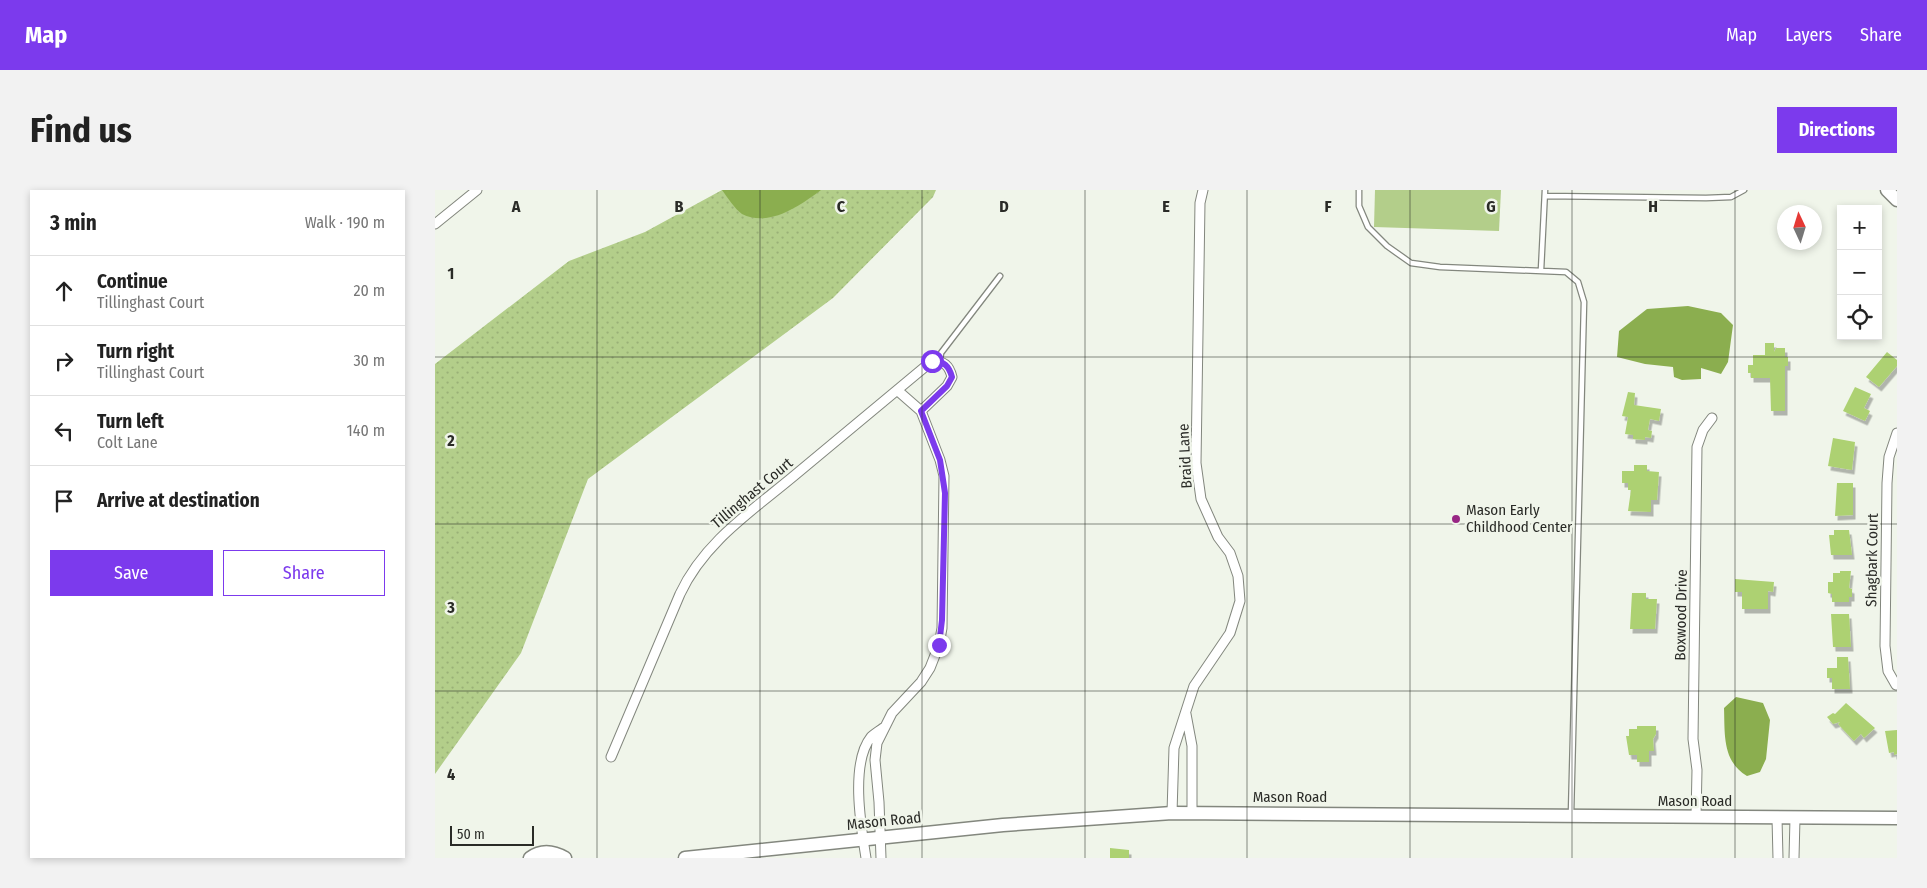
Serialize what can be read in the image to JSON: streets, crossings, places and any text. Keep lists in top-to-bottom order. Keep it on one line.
{"streets":{"main road":["Mason Road"],"street":["Braid Lane","Tillinghast Court","Shagbark Court","Boxwood Drive"]},"crossings":[["Braid Lane","Mason Road"],["Boxwood Drive","Mason Road"]],"places":["Mason Early Childhood Center"],"scale_bar":"50 m","north":"top","page":{"header":"Map","nav":["Map","Layers","Share"],"buttons":["Directions",["Save","Share"]],"title":"Find us","heading":["3 min","Walk · 190 m"],"map_buttons":["+","−"],"list":[["Continue","Tillinghast Court","20 m"],["Turn right","Tillinghast Court","30 m"],["Turn left","Colt Lane","140 m"],"Arrive at destination"],"scale":"50 m"},"grid":{"columns":["A","B","C","D","E","F","G","H"],"rows":["1","2","3","4"]}}
